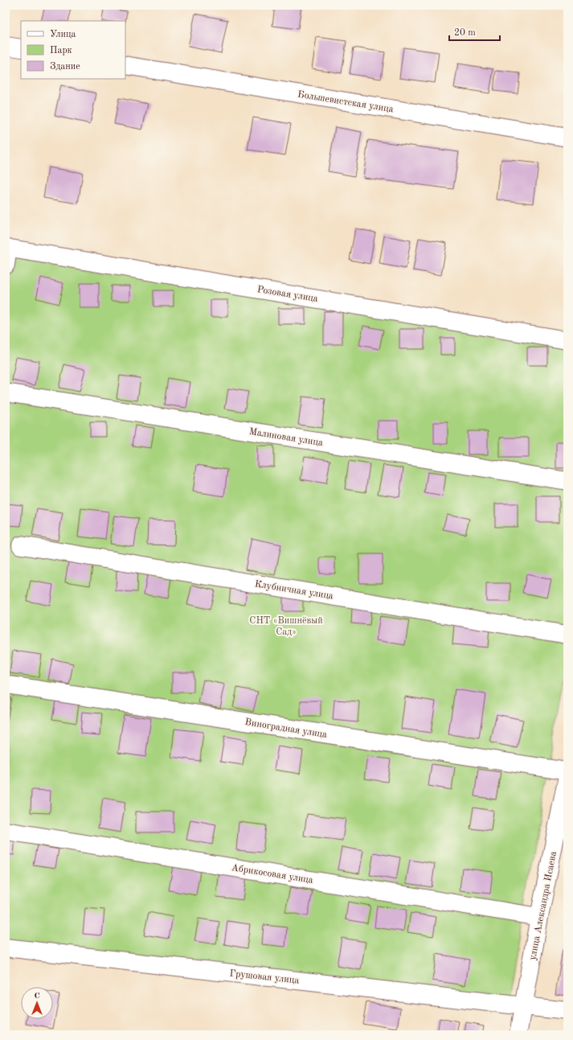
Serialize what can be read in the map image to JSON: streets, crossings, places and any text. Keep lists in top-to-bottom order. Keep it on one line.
{"streets":{"street":["Большевистская улица","Розовая улица","Малиновая улица","Клубничная улица","Виноградная улица","Абрикосовая улица","улица Александра Исаева","Грушовая улица"]},"crossings":[["Абрикосовая улица","улица Александра Исаева"],["улица Александра Исаева","Грушовая улица"]],"parks":["СНТ «Вишнёвый Cад»"],"legend":["Улица","Парк","Здание"],"scale_bar":"20 m","north":"top"}
